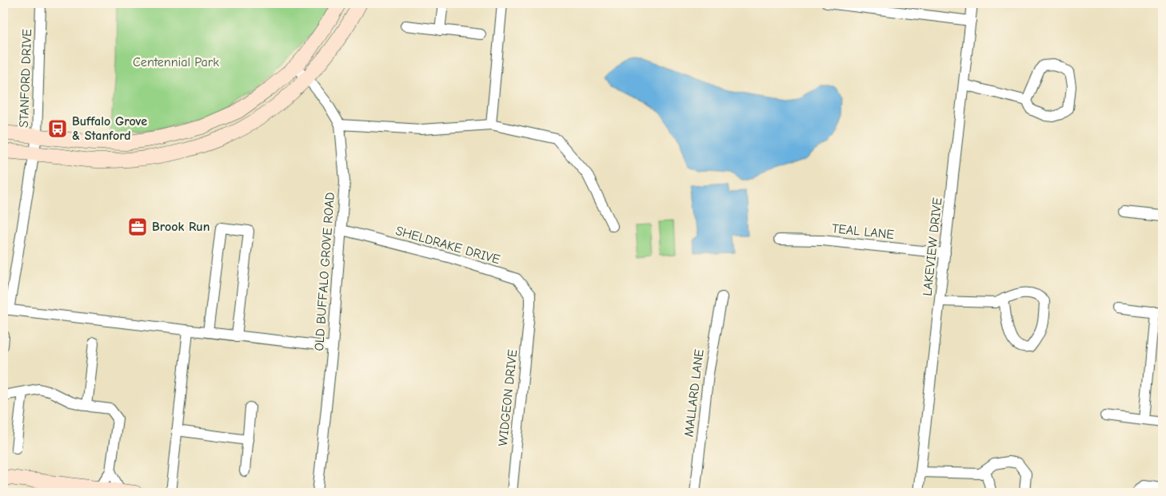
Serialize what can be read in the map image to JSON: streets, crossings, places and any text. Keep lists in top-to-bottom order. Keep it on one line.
{"streets":{"street":["STANFORD DRIVE","TEAL LANE","SHELDRAKE DRIVE","LAKEVIEW DRIVE","OLD BUFFALO GROVE ROAD","MALLARD LANE","WIDGEON DRIVE"]},"crossings":[["TEAL LANE","LAKEVIEW DRIVE"],["SHELDRAKE DRIVE","OLD BUFFALO GROVE ROAD"],["SHELDRAKE DRIVE","WIDGEON DRIVE"]],"parks":["Centennial Park"],"places":{"bus stop":["Buffalo Grove & Stanford"],"office":["Brook Run"]}}
